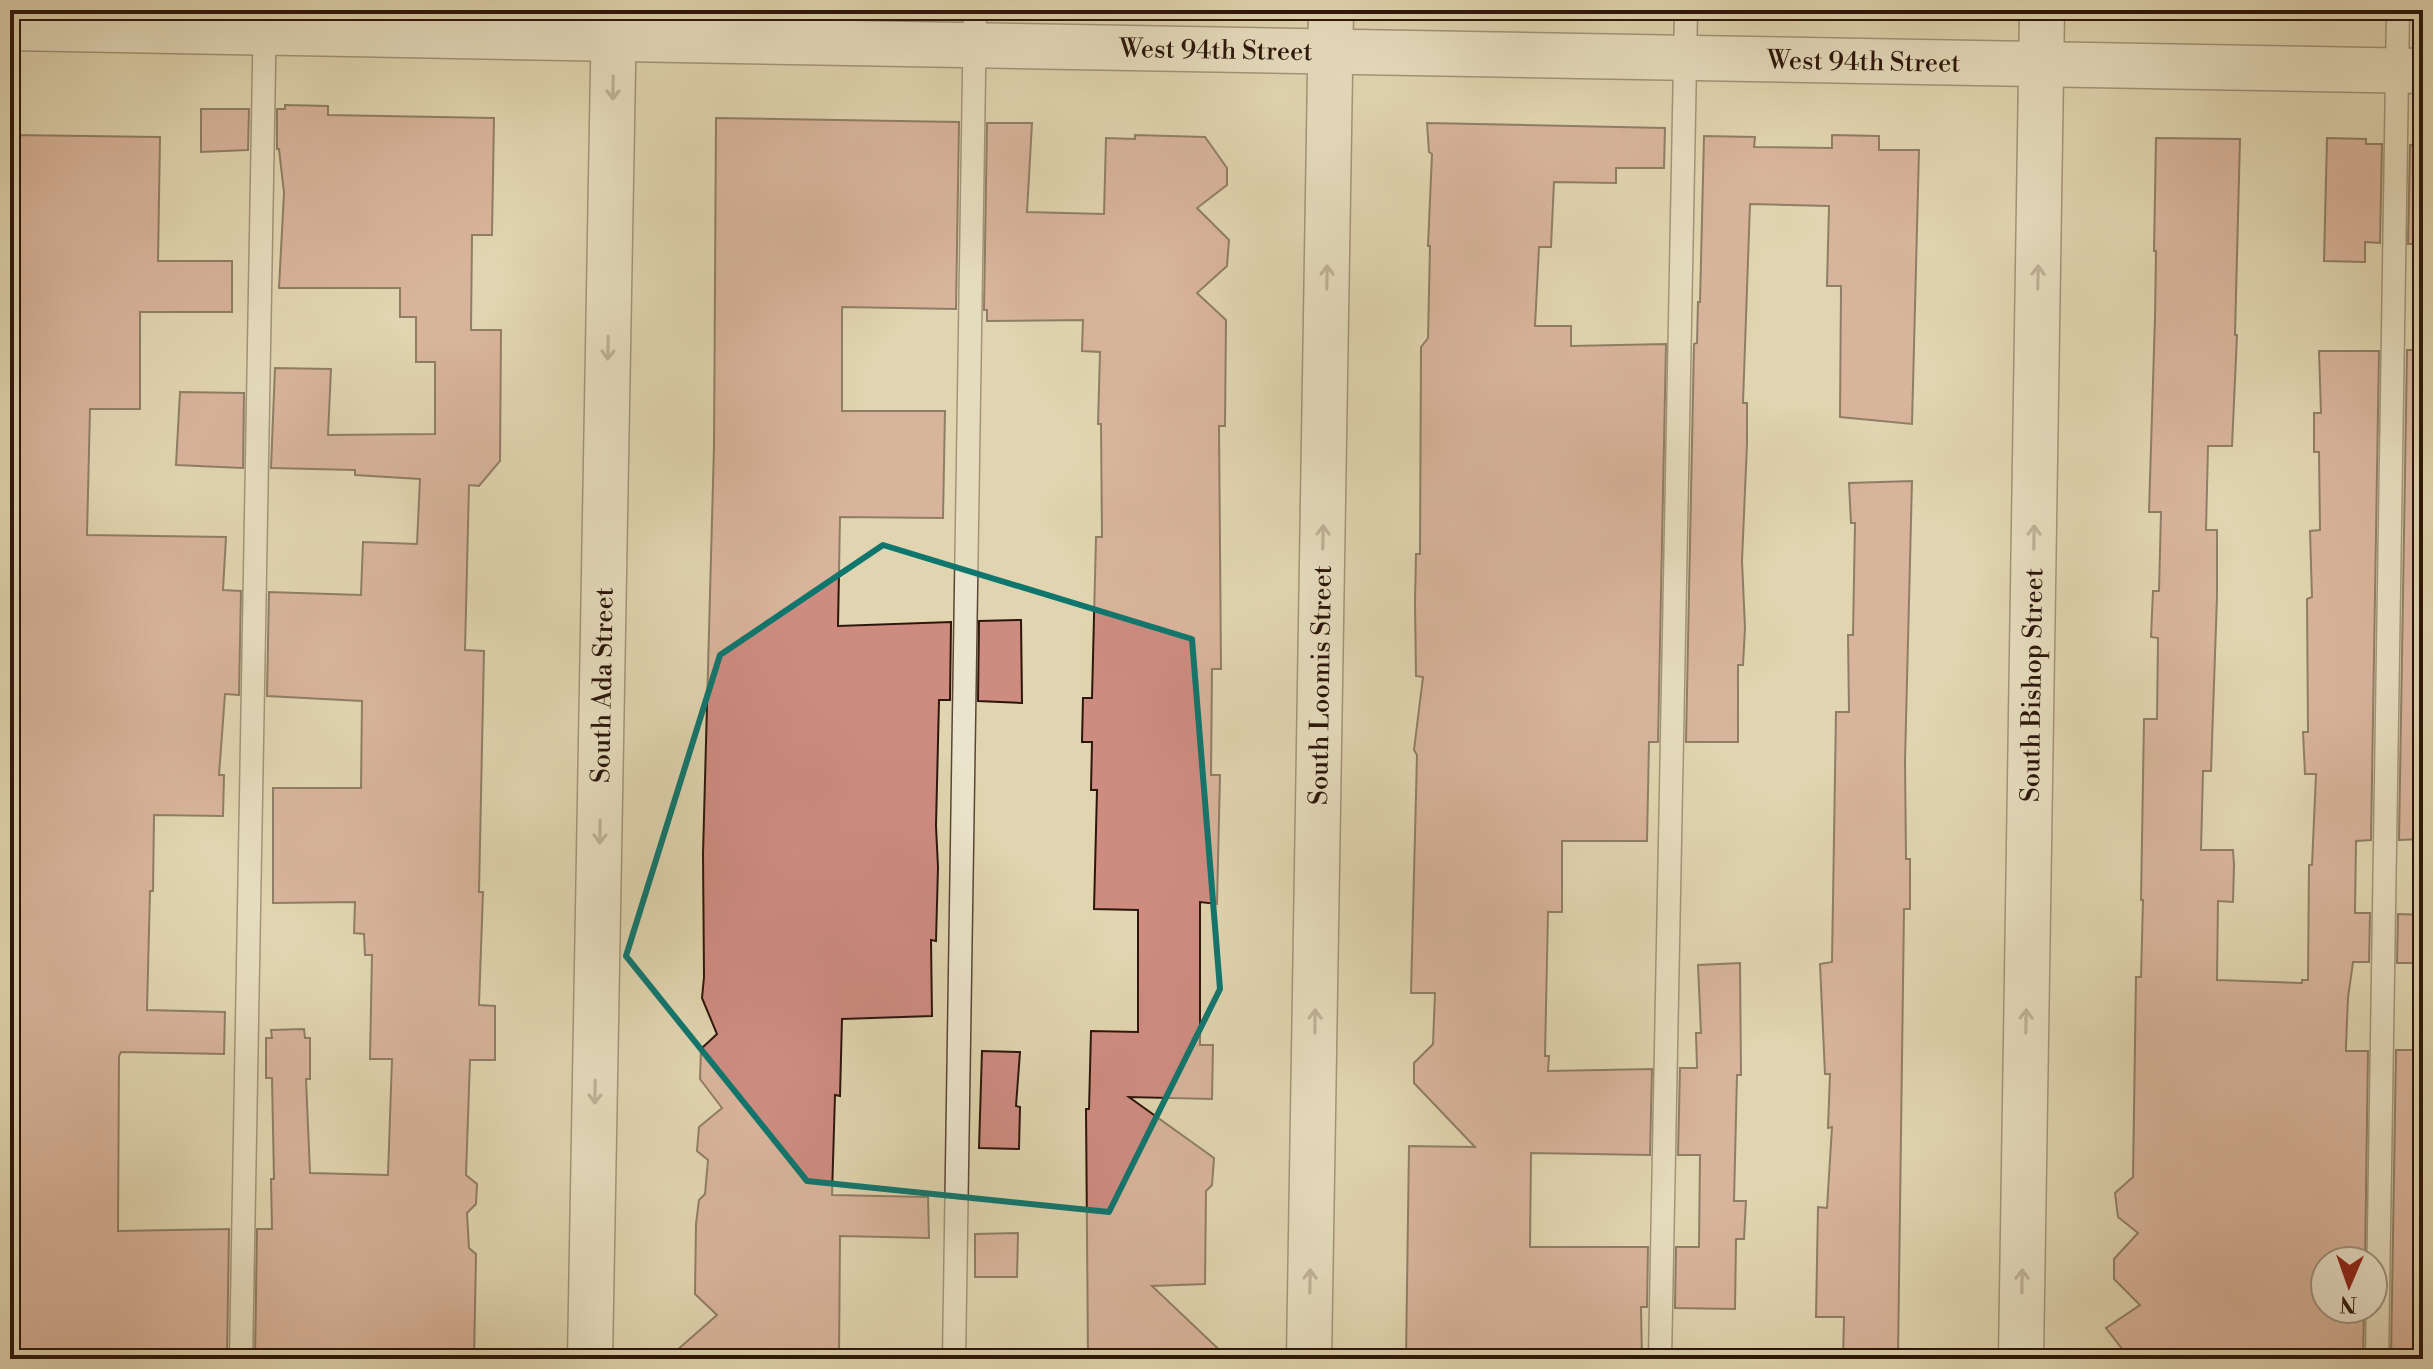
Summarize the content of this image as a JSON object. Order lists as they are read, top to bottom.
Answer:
{
  "streets": {
    "street": [
      "West 94th Street",
      "South Bishop Street",
      "South Ada Street",
      "South Loomis Street"
    ]
  },
  "crossings": [
    ["West 94th Street", "South Bishop Street"],
    ["West 94th Street", "South Ada Street"],
    ["West 94th Street", "South Loomis Street"]
  ],
  "one_way": ["South Bishop Street", "South Ada Street", "South Loomis Street"],
  "north": "bottom"
}
